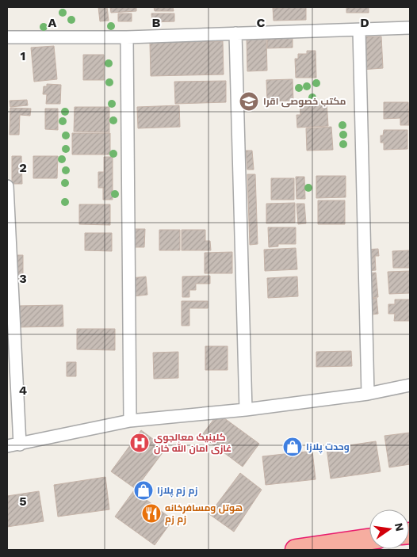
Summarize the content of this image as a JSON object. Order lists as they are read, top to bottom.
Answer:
{
  "places": {
    "school or university": ["مکتب خصوصی اقرا"],
    "hospital": ["کلینیک معالجوی غازی امان الله خان"],
    "shop": ["وحدت پلازا", "زم زم پلازا"],
    "restaurant": ["هوتل ومسافرخانه زم زم"]
  },
  "north": "right",
  "grid": {
    "columns": [
      "A",
      "B",
      "C",
      "D"
    ],
    "rows": [
      "1",
      "2",
      "3",
      "4",
      "5"
    ]
  }
}
